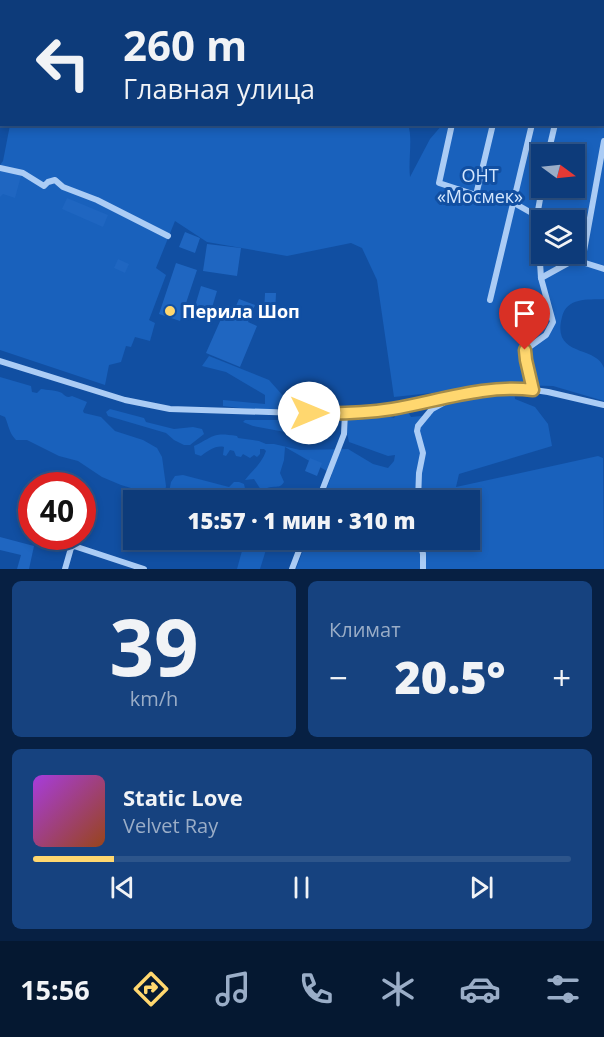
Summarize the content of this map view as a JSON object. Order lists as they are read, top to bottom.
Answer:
{
  "parks": ["ОНТ «Мосмек»"],
  "places": ["Перила Шоп"],
  "north": "right",
  "page": {
    "turn": ["260 m", "Главная улица"],
    "limit": "40",
    "trip": "15:57 · 1 мин · 310 m",
    "tile": [
      ["39", "km/h"],
      "Климат"
    ],
    "heat": ["−", "20.5°", "+"],
    "song": ["Static Love", "Velvet Ray"],
    "tabs": "15:56"
  }
}
